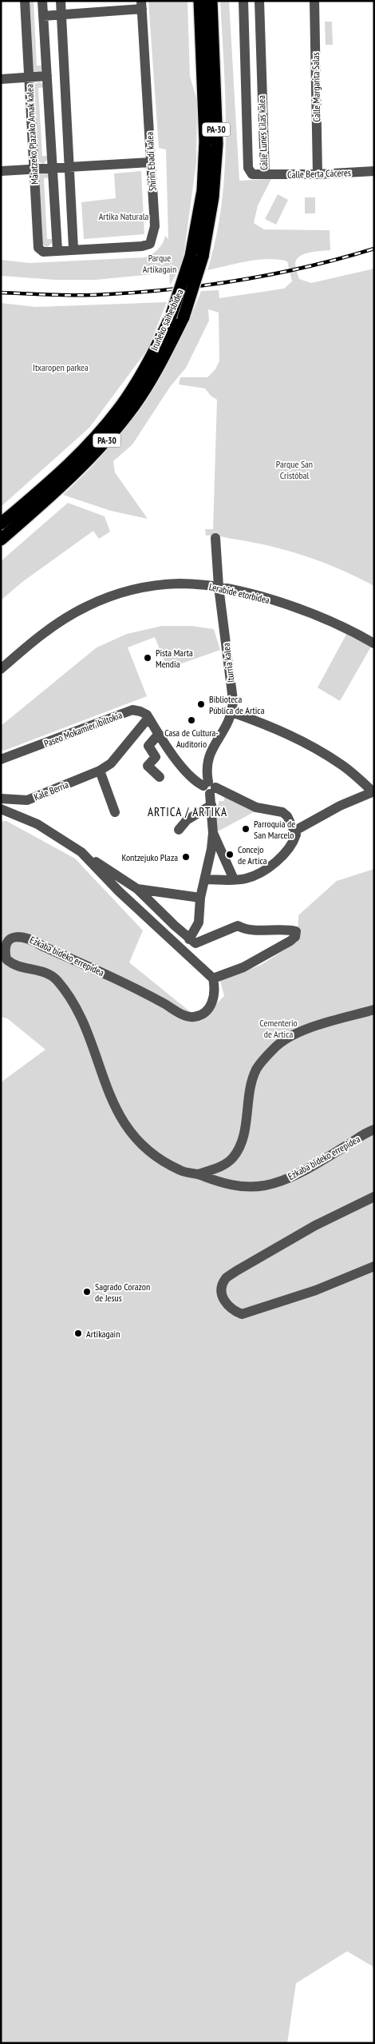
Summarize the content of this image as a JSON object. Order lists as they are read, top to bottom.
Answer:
{
  "streets": {
    "highway": ["PA-30", "Iruñeko saihesbidea"],
    "street": [
      "Calle Margarita Salas",
      "Calle Lunes Lilas kalea",
      "Maiatzeko Plazako Amak kalea",
      "Shirin Ebadi kalea",
      "Calle Berta Cáceres",
      "Lerabide etorbidea",
      "Iturria kalea",
      "Paseo Mokamier ibiltokia",
      "Kale Berria",
      "Ezkaba bideko errepidea"
    ]
  },
  "crossings": [
    ["Calle Margarita Salas", "Calle Berta Cáceres"],
    ["Calle Lunes Lilas kalea", "Calle Berta Cáceres"],
    ["Maiatzeko Plazako Amak kalea", "Shirin Ebadi kalea"],
    ["Lerabide etorbidea", "Iturria kalea"],
    ["Paseo Mokamier ibiltokia", "Kale Berria"]
  ],
  "districts": ["ARTICA / ARTIKA"],
  "parks": [
    "Artika Naturala",
    "Parque Artikagain",
    "Itxaropen parkea",
    "Parque San Cristóbal",
    "Cementerio de Artica"
  ],
  "places": [
    "Pista Marta Mendia",
    "Biblioteca Pública de Artica",
    "Casa de Cultura- Auditorio",
    "Parroquia de San Marcelo",
    "Concejo de Artica",
    "Kontzejuko Plaza",
    "Sagrado Corazon de Jesus",
    "Artikagain"
  ]
}
